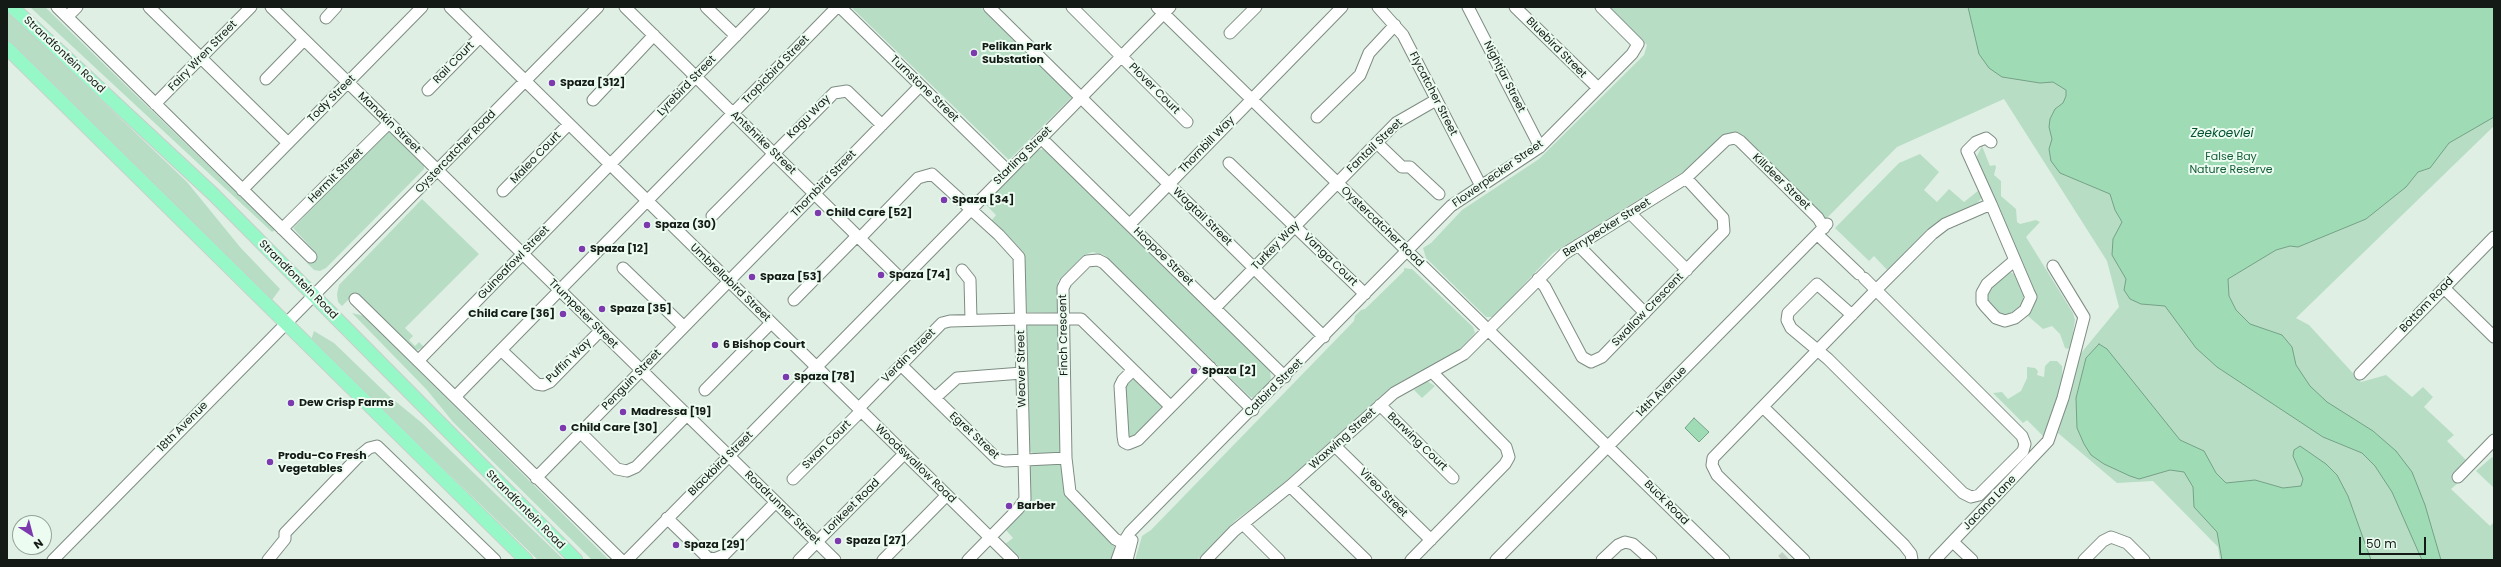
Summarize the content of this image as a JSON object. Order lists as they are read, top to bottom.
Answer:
{
  "streets": {
    "main road": ["Strandfontein Road"],
    "street": [
      "Bluebird Street",
      "Fairy Wren Street",
      "Rail Court",
      "Tropicbird Street",
      "Nightjar Street",
      "Lyrebird Street",
      "Turnstone Street",
      "Plover Court",
      "Flycatcher Street",
      "Tody Street",
      "Kagu Way",
      "Manakin Street",
      "Antshrike Street",
      "Thornbill Way",
      "Fantail Street",
      "Oystercatcher Road",
      "Starling Street",
      "Maleo Court",
      "Flowerpecker Street",
      "Hermit Street",
      "Killdeer Street",
      "Thornbird Street",
      "Wagtail Street",
      "Berrypecker Street",
      "Turkey Way",
      "Hoopoe Street",
      "Vanga Court",
      "Guineafowl Street",
      "Umbrellabird Street",
      "Bottom Road",
      "Swallow Crescent",
      "Trumpeter Street",
      "Finch Crescent",
      "Verdin Street",
      "Puffin Way",
      "Weaver Street",
      "Penguin Street",
      "Catbird Street",
      "14th Avenue",
      "18th Avenue",
      "Egret Street",
      "Waxwing Street",
      "Barwing Court",
      "Swan Court",
      "Blackbird Street",
      "Woodswallow Road",
      "Vireo Street",
      "Buck Road",
      "Jacana Lane",
      "Lorikeet Road",
      "Roadrunner Street"
    ]
  },
  "crossings": [
    ["Bluebird Street", "Flowerpecker Street"],
    ["Strandfontein Road", "Oystercatcher Road"],
    ["Strandfontein Road", "18th Avenue"],
    ["Rail Court", "Umbrellabird Street"],
    ["Tropicbird Street", "Turnstone Street"],
    ["Tropicbird Street", "Antshrike Street"],
    ["Tropicbird Street", "Umbrellabird Street"],
    ["Tropicbird Street", "Trumpeter Street"],
    ["Tropicbird Street", "Puffin Way"],
    ["Nightjar Street", "Flowerpecker Street"],
    ["Lyrebird Street", "Antshrike Street"],
    ["Lyrebird Street", "Guineafowl Street"],
    ["Lyrebird Street", "Umbrellabird Street"],
    ["Turnstone Street", "Starling Street"],
    ["Turnstone Street", "Thornbird Street"],
    ["Plover Court", "Starling Street"],
    ["Flycatcher Street", "Fantail Street"],
    ["Flycatcher Street", "Flowerpecker Street"],
    ["Tody Street", "Manakin Street"],
    ["Kagu Way", "Antshrike Street"],
    ["Kagu Way", "Thornbird Street"],
    ["Manakin Street", "Oystercatcher Road"],
    ["Manakin Street", "Hermit Street"],
    ["Manakin Street", "Trumpeter Street"],
    ["Antshrike Street", "Starling Street"],
    ["Antshrike Street", "Thornbird Street"],
    ["Antshrike Street", "Weaver Street"],
    ["Thornbill Way", "Oystercatcher Road"],
    ["Thornbill Way", "Wagtail Street"],
    ["Thornbill Way", "Hoopoe Street"],
    ["Fantail Street", "Oystercatcher Road"],
    ["Fantail Street", "Turkey Way"],
    ["Oystercatcher Road", "Starling Street"],
    ["Oystercatcher Road", "Flowerpecker Street"],
    ["Oystercatcher Road", "Berrypecker Street"],
    ["Oystercatcher Road", "Turkey Way"],
    ["Oystercatcher Road", "Umbrellabird Street"],
    ["Oystercatcher Road", "Trumpeter Street"],
    ["Oystercatcher Road", "Catbird Street"],
    ["Oystercatcher Road", "14th Avenue"],
    ["Oystercatcher Road", "18th Avenue"],
    ["Oystercatcher Road", "Waxwing Street"],
    ["Oystercatcher Road", "Buck Road"],
    ["Starling Street", "Wagtail Street"],
    ["Starling Street", "Hoopoe Street"],
    ["Starling Street", "Umbrellabird Street"],
    ["Starling Street", "Weaver Street"],
    ["Starling Street", "Blackbird Street"],
    ["Starling Street", "Woodswallow Road"],
    ["Maleo Court", "Umbrellabird Street"],
    ["Flowerpecker Street", "Catbird Street"],
    ["Killdeer Street", "Berrypecker Street"],
    ["Killdeer Street", "14th Avenue"],
    ["Thornbird Street", "Umbrellabird Street"],
    ["Thornbird Street", "Penguin Street"],
    ["Wagtail Street", "Turkey Way"],
    ["Wagtail Street", "Catbird Street"],
    ["Berrypecker Street", "Swallow Crescent"],
    ["Berrypecker Street", "Waxwing Street"],
    ["Turkey Way", "Hoopoe Street"],
    ["Turkey Way", "Vanga Court"],
    ["Hoopoe Street", "Catbird Street"],
    ["Vanga Court", "Catbird Street"],
    ["Guineafowl Street", "Umbrellabird Street"],
    ["Guineafowl Street", "Trumpeter Street"],
    ["Umbrellabird Street", "Penguin Street"],
    ["Umbrellabird Street", "Blackbird Street"],
    ["Umbrellabird Street", "Woodswallow Road"],
    ["Trumpeter Street", "Puffin Way"],
    ["Trumpeter Street", "Penguin Street"],
    ["Trumpeter Street", "Blackbird Street"],
    ["Trumpeter Street", "Roadrunner Street"],
    ["Finch Crescent", "Verdin Street"],
    ["Finch Crescent", "Catbird Street"],
    ["Finch Crescent", "Egret Street"],
    ["Verdin Street", "Weaver Street"],
    ["Verdin Street", "Egret Street"],
    ["Verdin Street", "Swan Court"],
    ["Verdin Street", "Woodswallow Road"],
    ["Weaver Street", "Egret Street"],
    ["Weaver Street", "Woodswallow Road"],
    ["14th Avenue", "Buck Road"],
    ["Waxwing Street", "Barwing Court"],
    ["Waxwing Street", "Vireo Street"],
    ["Swan Court", "Woodswallow Road"],
    ["Blackbird Street", "Woodswallow Road"],
    ["Blackbird Street", "Roadrunner Street"],
    ["Woodswallow Road", "Lorikeet Road"],
    ["Lorikeet Road", "Roadrunner Street"]
  ],
  "water": ["Zeekoevlei"],
  "parks": ["False Bay Nature Reserve"],
  "places": [
    "Pelikan Park Substation",
    "Spaza [312]",
    "Spaza [34]",
    "Child Care [52]",
    "Spaza (30)",
    "Spaza [12]",
    "Spaza [74]",
    "Spaza [53]",
    "Spaza [35]",
    "Child Care [36]",
    "6 Bishop Court",
    "Spaza [2]",
    "Spaza [78]",
    "Dew Crisp Farms",
    "Madressa [19]",
    "Child Care [30]",
    "Produ-Co Fresh Vegetables",
    "Barber",
    "Spaza [27]",
    "Spaza [29]"
  ],
  "scale_bar": "50 m",
  "north": "bottom right"
}
